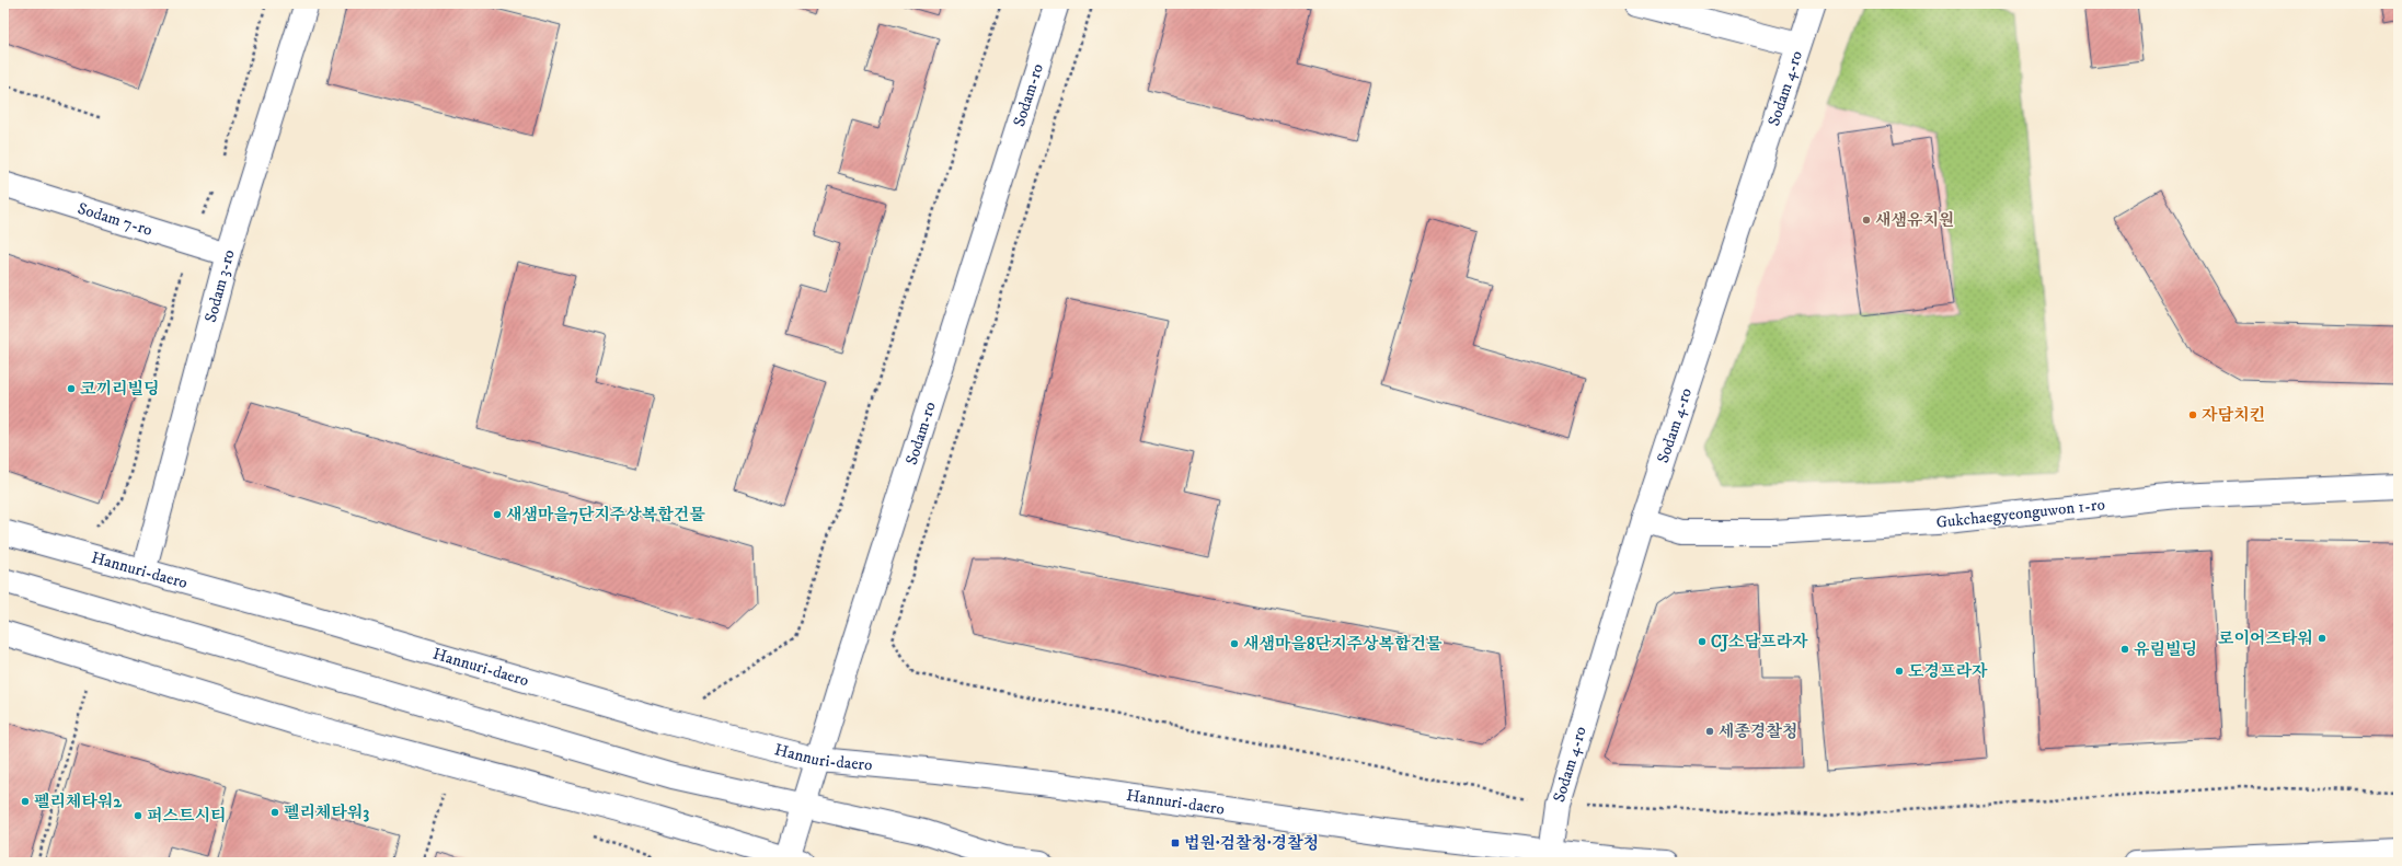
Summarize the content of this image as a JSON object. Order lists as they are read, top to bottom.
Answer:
{
  "streets": {
    "street": [
      "Sodam 4-ro",
      "Sodam-ro",
      "Sodam 7-ro",
      "Sodam 3-ro",
      "Gukchaegyeonguwon 1-ro",
      "Hannuri-daero"
    ]
  },
  "crossings": [
    ["Sodam 4-ro", "Gukchaegyeonguwon 1-ro"],
    ["Sodam 4-ro", "Hannuri-daero"],
    ["Sodam-ro", "Hannuri-daero"],
    ["Sodam 7-ro", "Sodam 3-ro"],
    ["Sodam 3-ro", "Hannuri-daero"]
  ],
  "places": {
    "other": [
      "새샘유치원",
      "코끼리빌딩",
      "자담치킨",
      "새샘마을7단지주상복합건물",
      "로이어즈타워",
      "CJ소담프라자",
      "새샘마을8단지주상복합건물",
      "유림빌딩",
      "도경프라자",
      "세종경찰청",
      "펠리체타워2",
      "펠리체타워3",
      "퍼스트시티"
    ],
    "transit": ["법원·검찰청·경찰청"]
  }
}
